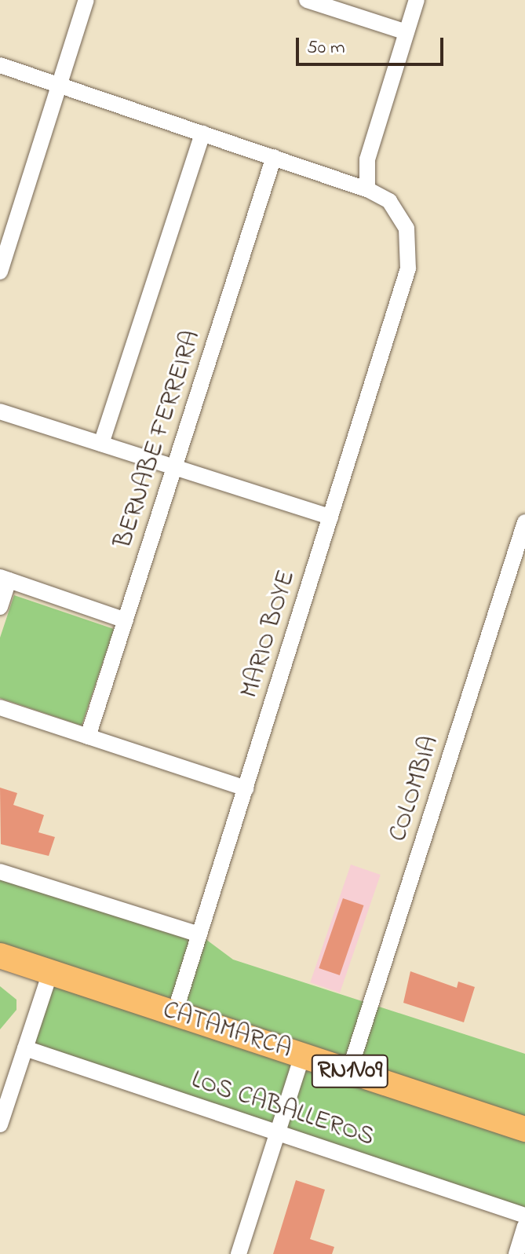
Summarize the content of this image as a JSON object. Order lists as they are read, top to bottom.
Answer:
{
  "streets": {
    "main road": ["CATAMARCA", "RN1V09"],
    "street": [
      "BERNABE FERREIRA",
      "MARIO BOYE",
      "COLOMBIA",
      "LOS CABALLEROS"
    ]
  },
  "crossings": [
    ["BERNABE FERREIRA", "MARIO BOYE"],
    ["MARIO BOYE", "CATAMARCA"],
    ["COLOMBIA", "CATAMARCA"]
  ],
  "scale_bar": "50 m"
}
